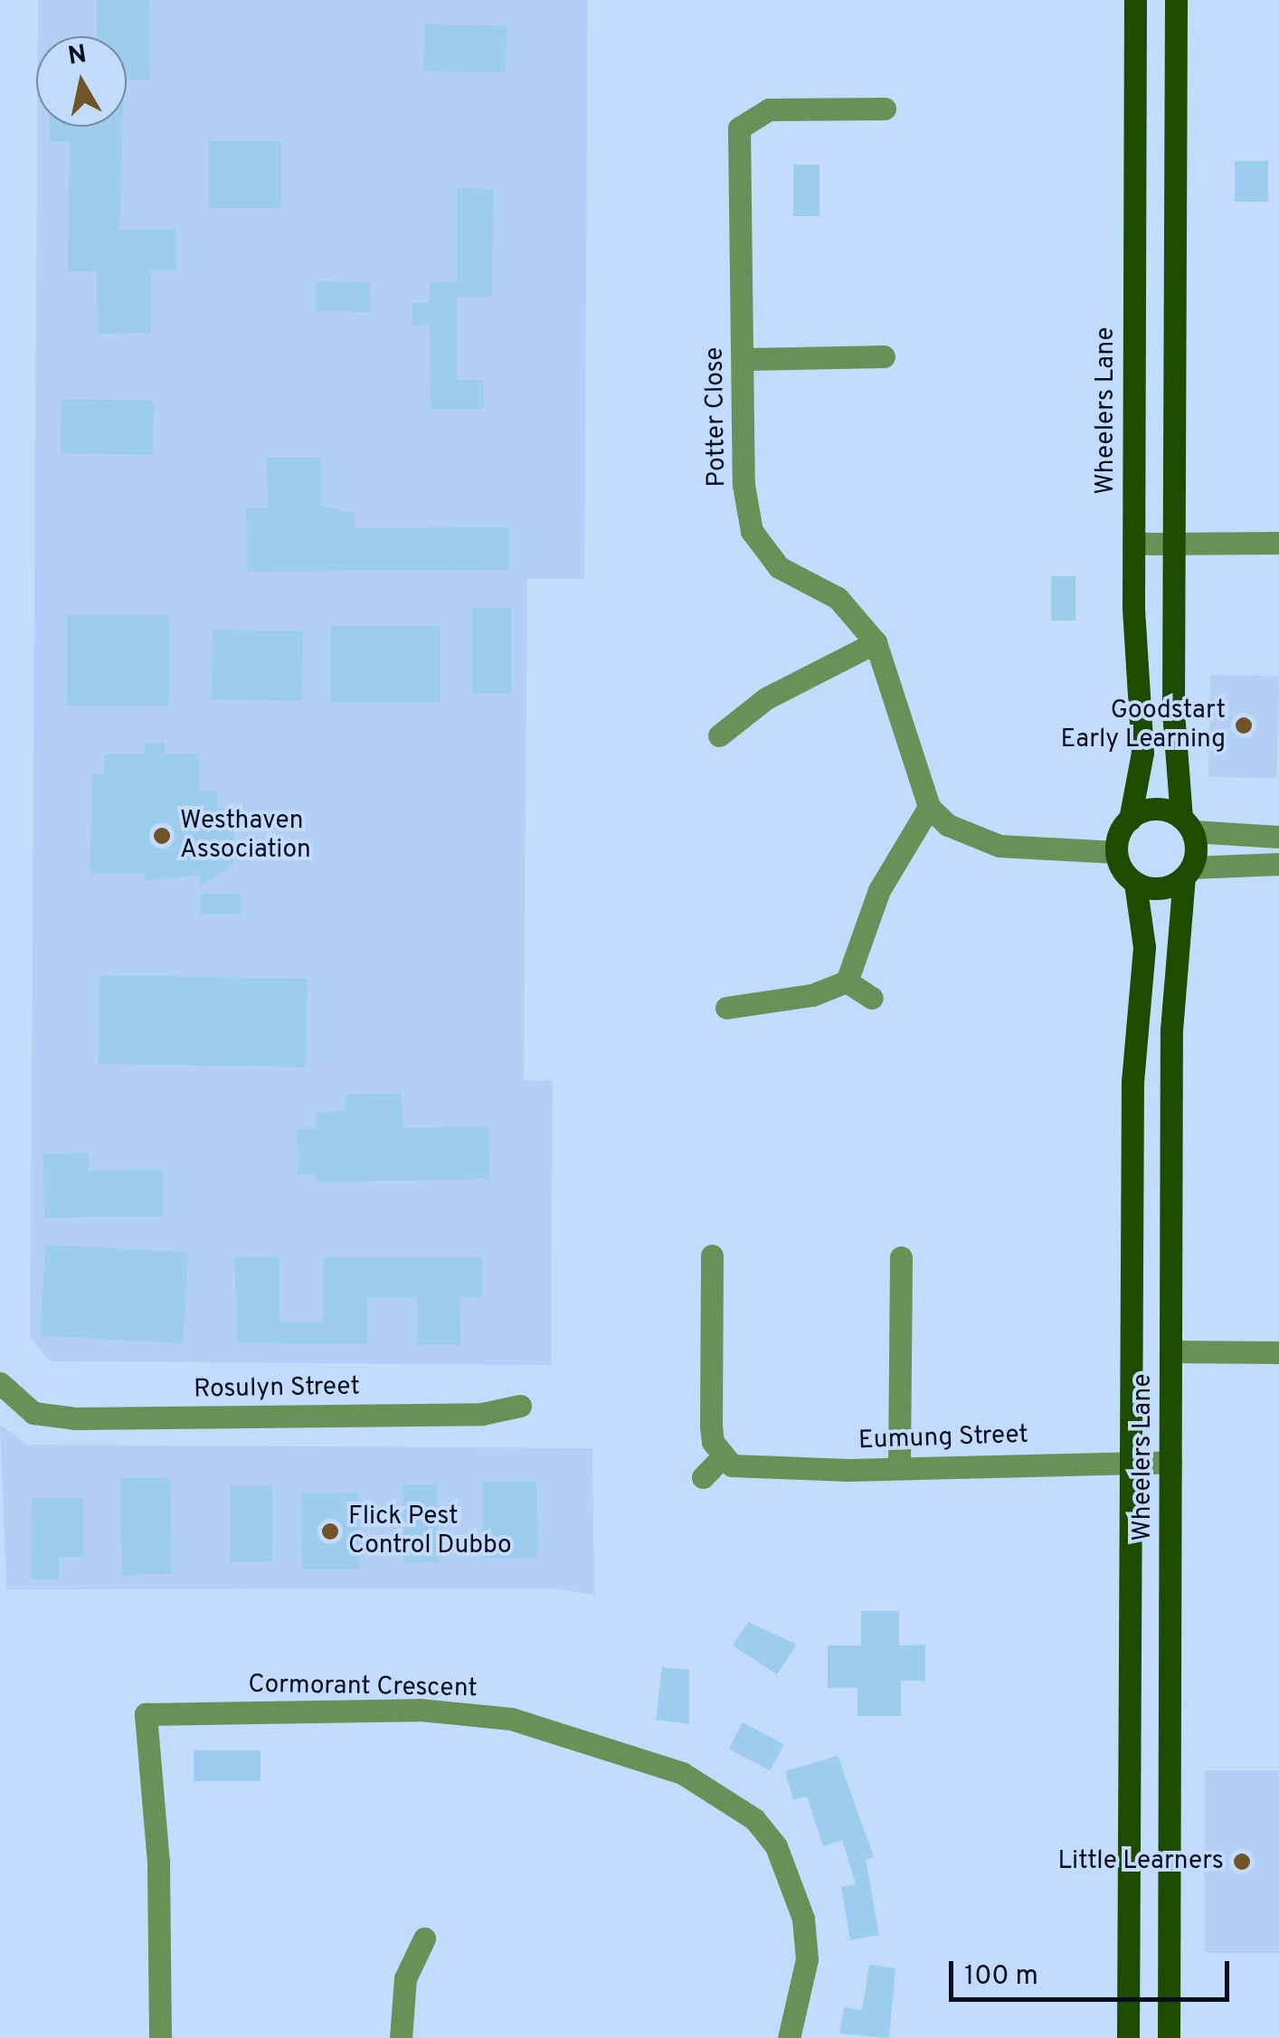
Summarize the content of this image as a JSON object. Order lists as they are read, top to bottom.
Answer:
{
  "streets": {
    "main road": ["Wheelers Lane"],
    "street": [
      "Potter Close",
      "Rosulyn Street",
      "Eumung Street",
      "Cormorant Crescent"
    ]
  },
  "crossings": [
    ["Wheelers Lane", "Eumung Street"]
  ],
  "places": [
    "Goodstart Early Learning",
    "Westhaven Association",
    "Flick Pest Control Dubbo",
    "Little Learners"
  ],
  "scale_bar": "100 m",
  "north": "top"
}
